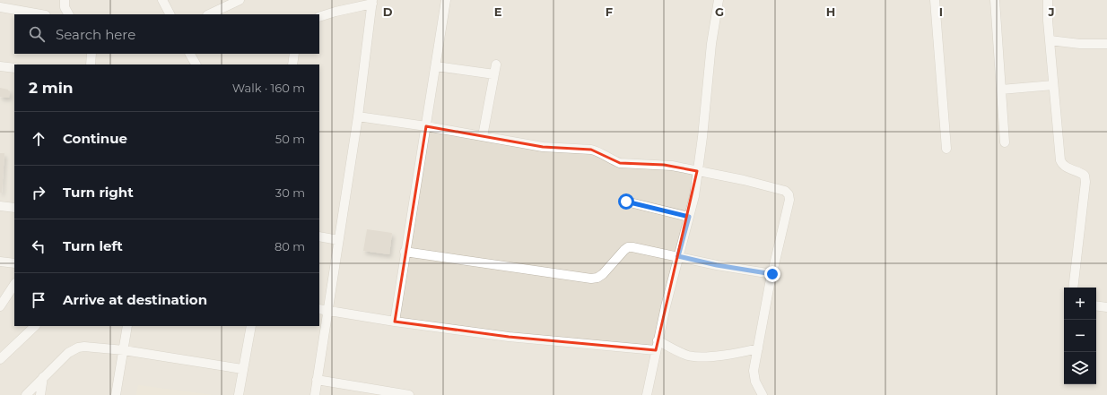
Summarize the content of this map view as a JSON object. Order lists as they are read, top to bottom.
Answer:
{
  "page": {
    "search": "Search here",
    "heading": ["2 min", "Walk · 160 m"],
    "list": [
      ["Continue", "50 m"],
      ["Turn right", "30 m"],
      ["Turn left", "80 m"],
      "Arrive at destination"
    ],
    "map_buttons": ["+", "−"]
  },
  "grid": {
    "columns": [
      "D",
      "E",
      "F",
      "G",
      "H",
      "I",
      "J"
    ]
  }
}
